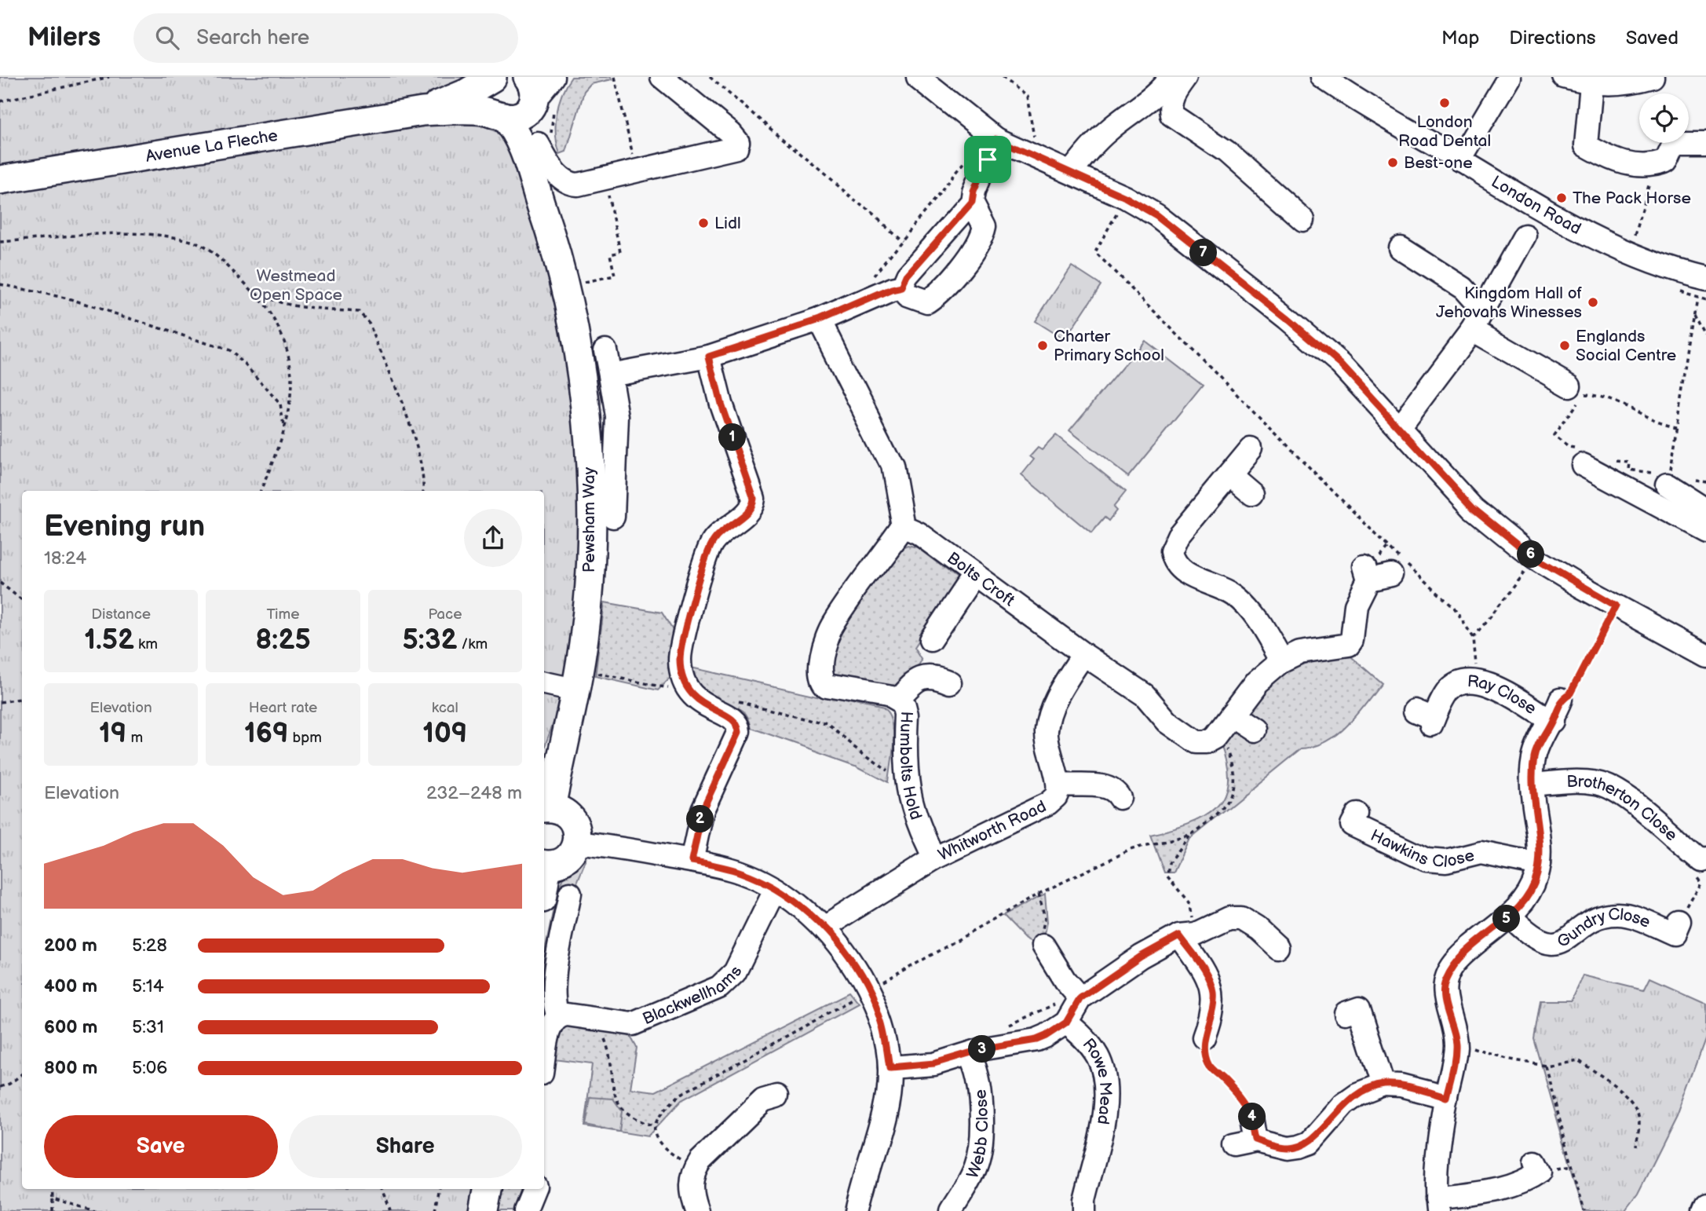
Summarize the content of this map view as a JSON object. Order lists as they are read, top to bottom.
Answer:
{
  "streets": {
    "main road": ["Avenue La Fleche", "Pewsham Way"],
    "street": [
      "London Road",
      "Bolts Croft",
      "Ray Close",
      "Humbolts Hold",
      "Brotherton Close",
      "Whitworth Road",
      "Hawkins Close",
      "Gundry Close",
      "Blackwellhams",
      "Rowe Mead",
      "Webb Close"
    ]
  },
  "crossings": [
    ["Avenue La Fleche", "Pewsham Way"],
    ["Bolts Croft", "Humbolts Hold"],
    ["Bolts Croft", "Whitworth Road"],
    ["Humbolts Hold", "Whitworth Road"]
  ],
  "parks": ["Westmead Open Space"],
  "places": [
    "London Road Dental",
    "Best-one",
    "The Pack Horse",
    "Lidl",
    "Kingdom Hall of Jehovahs Winesses",
    "Charter Primary School",
    "Englands Social Centre"
  ],
  "page": {
    "header": "Milers",
    "search": "Search here",
    "nav": ["Map", "Directions", "Saved"],
    "pins": [
      "7",
      "1",
      "6",
      "2",
      "5",
      "3",
      "4"
    ],
    "heading": ["Evening run", "18:24"],
    "stats": [
      ["Distance", "1.52 km"],
      ["Time", "8:25"],
      ["Pace", "5:32 /km"],
      ["Elevation", "19 m"],
      ["Heart rate", "169 bpm"],
      ["kcal", "109"]
    ],
    "chart": ["Elevation", "232–248 m"],
    "list": [
      {
        "name": "200 m",
        "note": "5:28"
      },
      {
        "name": "400 m",
        "note": "5:14"
      },
      {
        "name": "600 m",
        "note": "5:31"
      },
      {
        "name": "800 m",
        "note": "5:06"
      }
    ],
    "buttons": ["Save", "Share"]
  }
}
